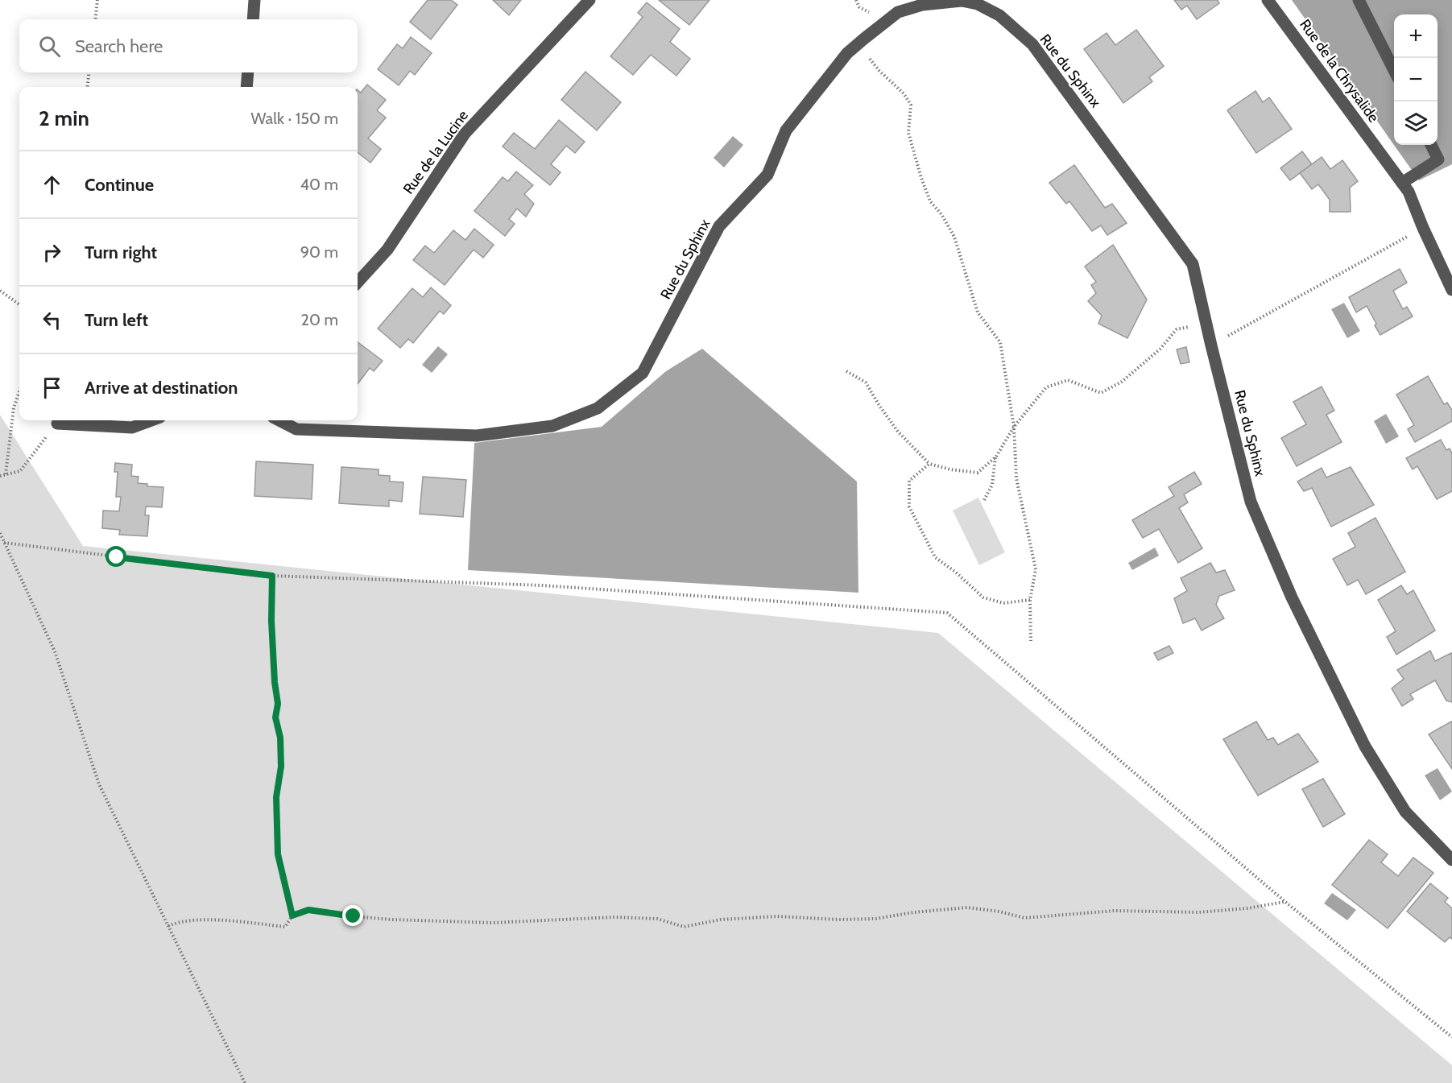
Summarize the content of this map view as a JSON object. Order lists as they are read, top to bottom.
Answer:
{
  "streets": {
    "street": ["Rue du Sphinx", "Rue de la Chrysalide", "Rue de la Lucine"]
  },
  "page": {
    "map_buttons": ["+", "−"],
    "search": "Search here",
    "heading": ["2 min", "Walk · 150 m"],
    "list": [
      ["Continue", "40 m"],
      ["Turn right", "90 m"],
      ["Turn left", "20 m"],
      "Arrive at destination"
    ]
  }
}
